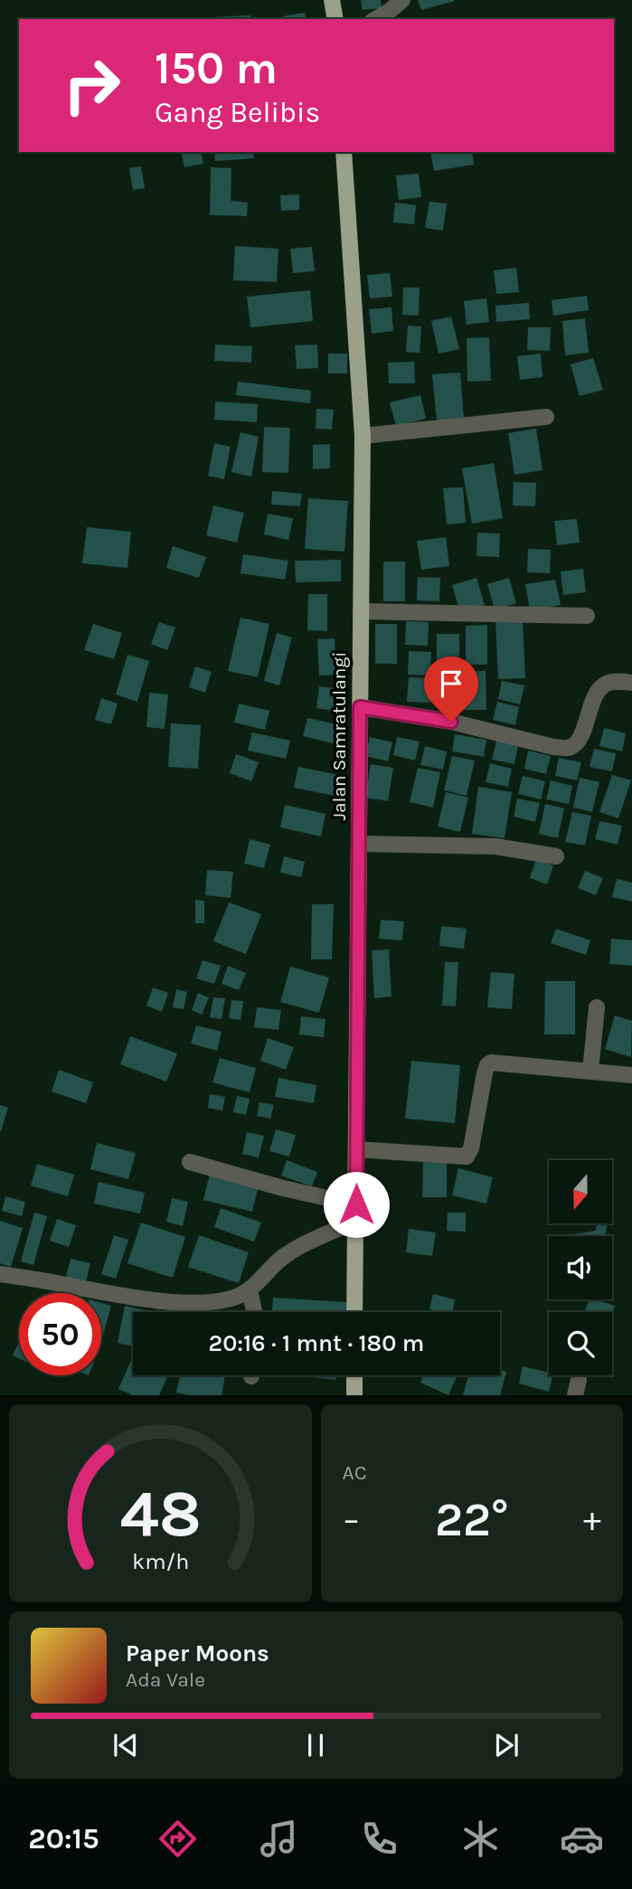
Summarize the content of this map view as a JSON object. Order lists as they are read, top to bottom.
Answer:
{
  "streets": {
    "main road": ["Jalan Samratulangi"]
  },
  "north": "bottom",
  "page": {
    "turn": ["150 m", "Gang Belibis"],
    "limit": "50",
    "trip": "20:16 · 1 mnt · 180 m",
    "tile": "AC",
    "heat": ["−", "22°", "+"],
    "song": ["Paper Moons", "Ada Vale"],
    "tabs": "20:15",
    "gauge": ["48", "km/h"]
  }
}
